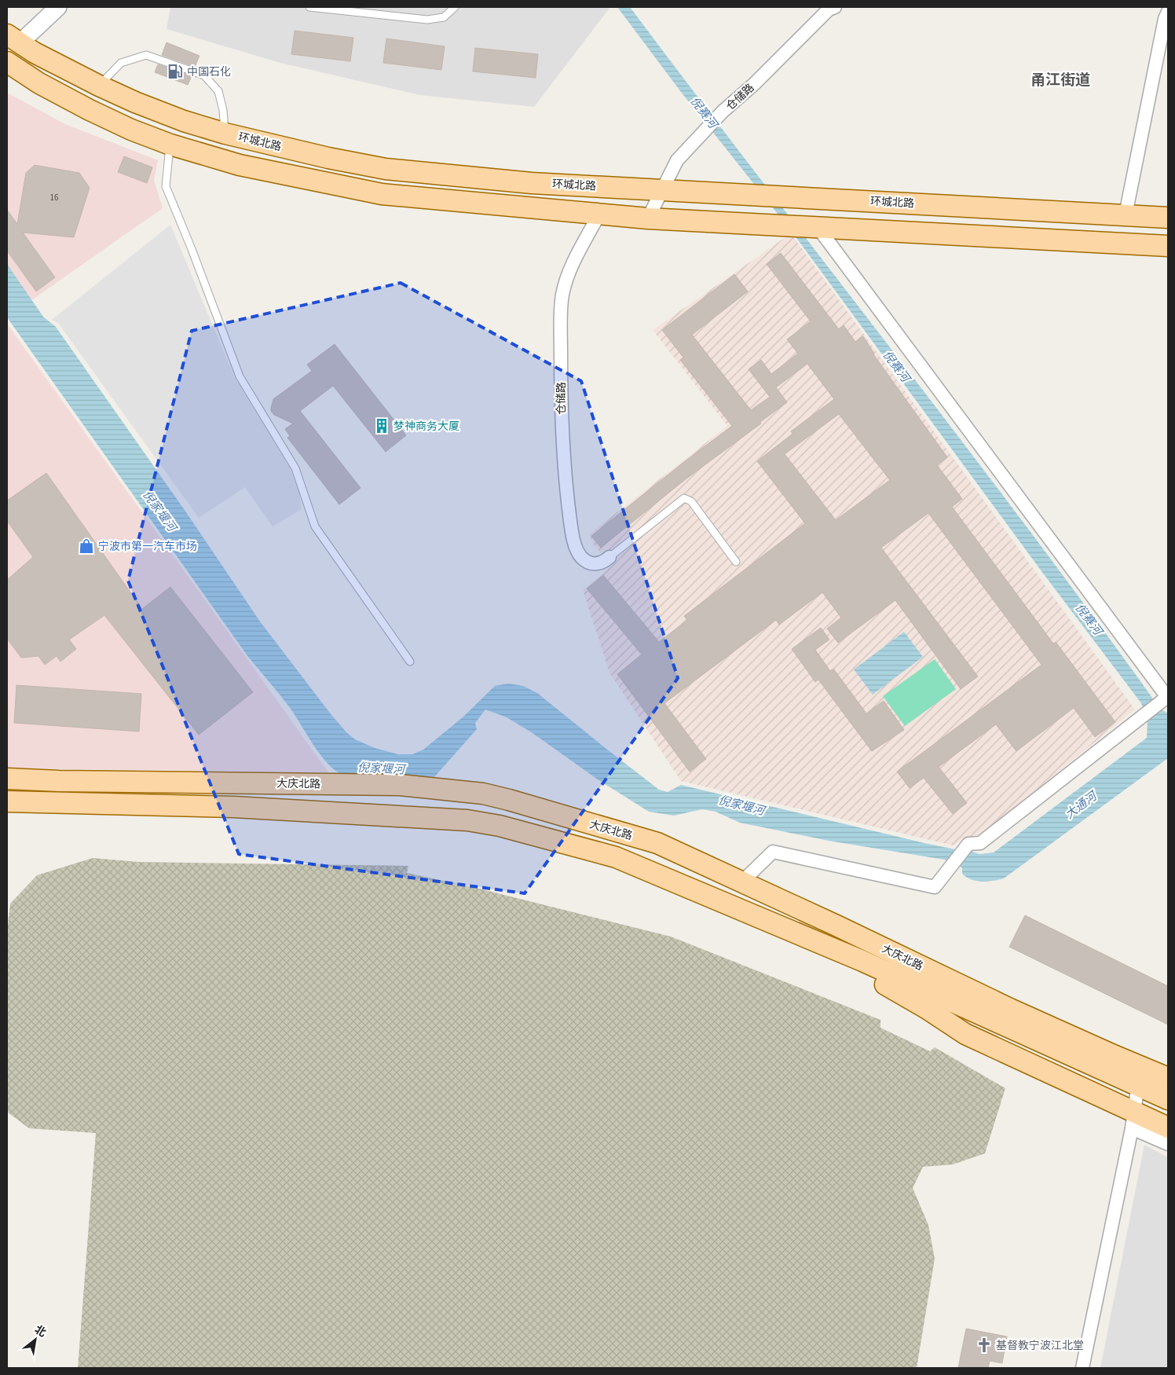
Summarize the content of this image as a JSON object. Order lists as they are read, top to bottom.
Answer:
{
  "streets": {
    "main road": ["环城北路", "大庆北路"],
    "street": ["仓储路"]
  },
  "crossings": [
    ["仓储路", "环城北路"]
  ],
  "districts": ["甬江街道"],
  "water": ["倪赛河", "倪家堰河", "大通河"],
  "places": {
    "fuel station": ["中国石化"],
    "building": ["梦神商务大厦"],
    "shop": ["宁波市第一汽车市场"],
    "church": ["基督教宁波江北堂"]
  },
  "house_numbers": ["16"],
  "north": "top right"
}
